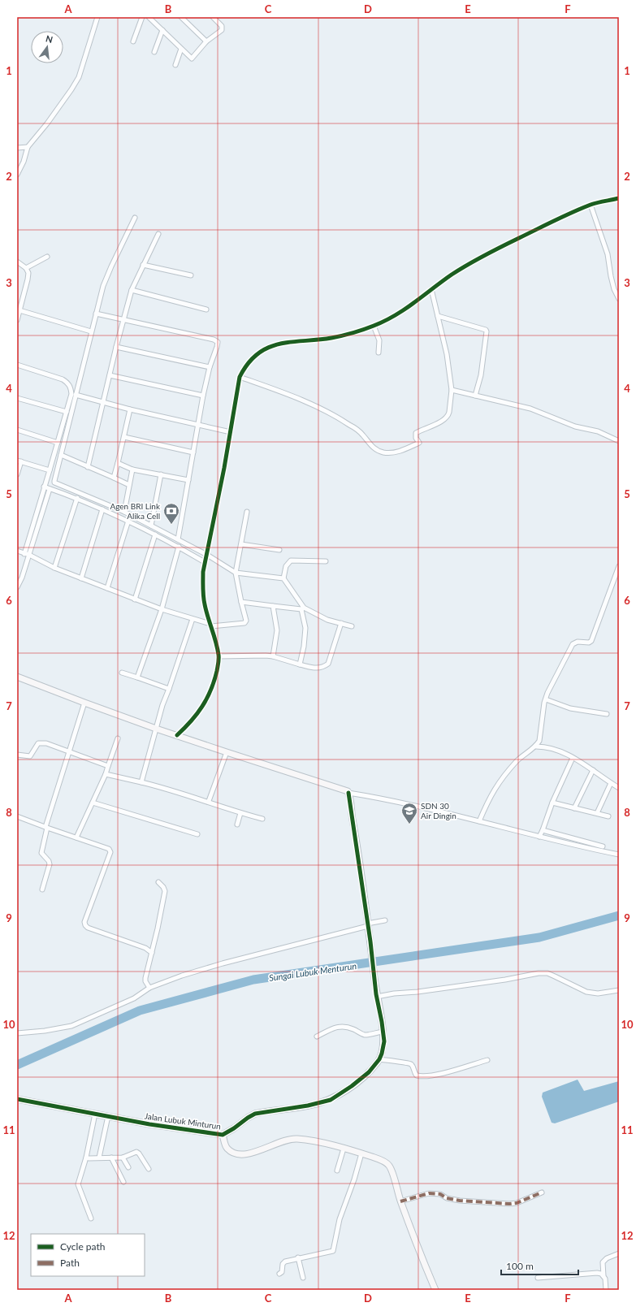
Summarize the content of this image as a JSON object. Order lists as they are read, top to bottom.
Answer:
{
  "streets": {
    "street": ["Jalan Lubuk Minturun"]
  },
  "water": ["Sungai Lubuk Menturun"],
  "places": {
    "bank": ["Agen BRI Link Alika Cell"],
    "school or university": ["SDN 30 Air Dingin"]
  },
  "legend": ["Cycle path", "Path"],
  "scale_bar": "100 m",
  "north": "top",
  "grid": {
    "columns": [
      "A",
      "B",
      "C",
      "D",
      "E",
      "F"
    ],
    "rows": [
      "1",
      "2",
      "3",
      "4",
      "5",
      "6",
      "7",
      "8",
      "9",
      "10",
      "11",
      "12"
    ]
  }
}
